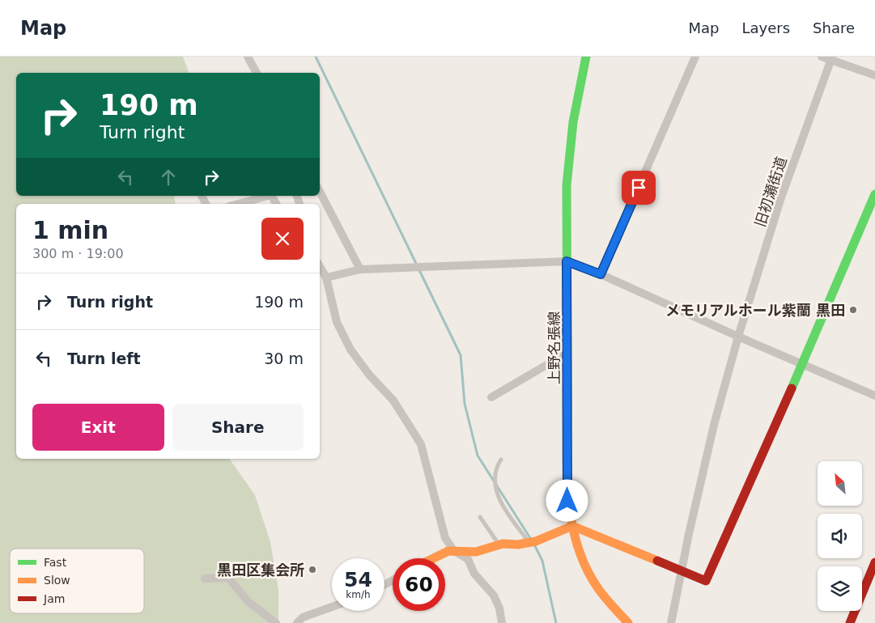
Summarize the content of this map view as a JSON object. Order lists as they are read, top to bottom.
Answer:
{
  "streets": {
    "main road": ["上野名張線"],
    "street": ["旧初瀬街道"]
  },
  "places": ["メモリアルホール紫蘭 黒田", "黒田区集会所"],
  "legend": ["Fast", "Slow", "Jam"],
  "north": "top left",
  "page": {
    "header": "Map",
    "nav": ["Map", "Layers", "Share"],
    "turn": ["190 m", "Turn right"],
    "heading": ["1 min", "300 m · 19:00"],
    "list": [
      {
        "name": "Turn right",
        "value": "190 m"
      },
      {
        "name": "Turn left",
        "value": "30 m"
      }
    ],
    "buttons": ["Exit", "Share"],
    "speed": "54 km/h",
    "limit": "60"
  }
}
